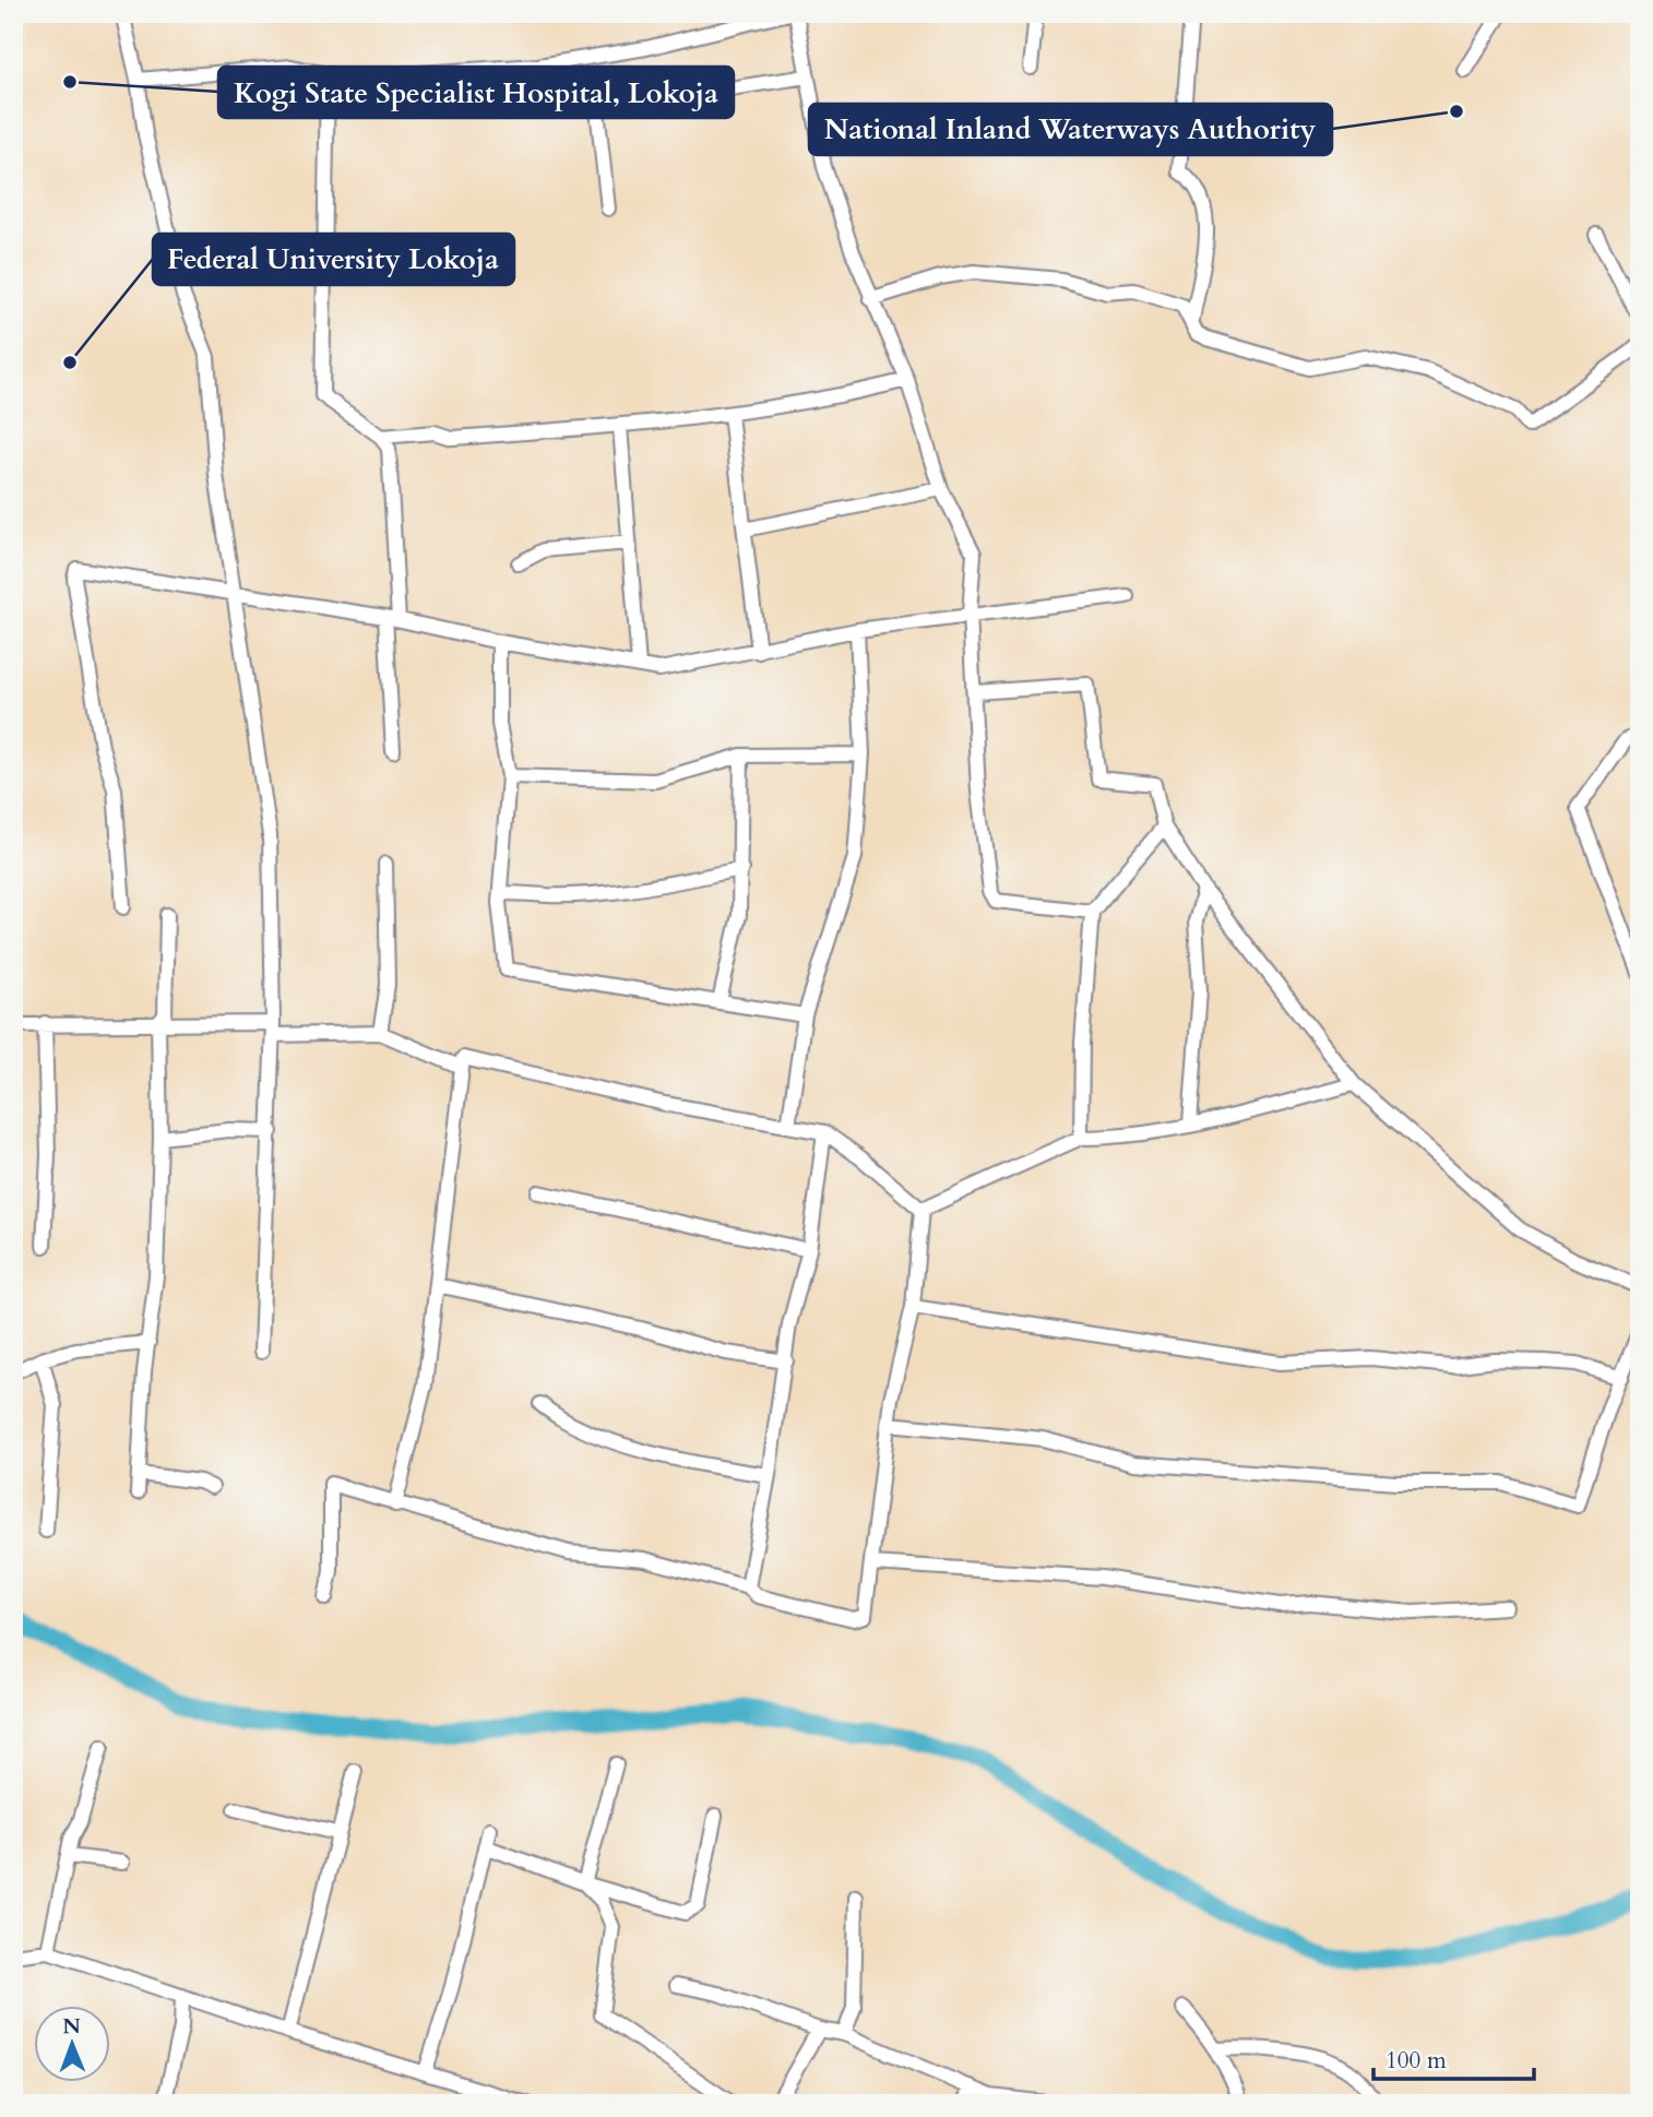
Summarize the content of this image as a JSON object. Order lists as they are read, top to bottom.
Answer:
{
  "places": ["Kogi State Specialist Hospital, Lokoja", "National Inland Waterways Authority", "Federal University Lokoja"],
  "scale_bar": "100 m",
  "north": "top"
}
